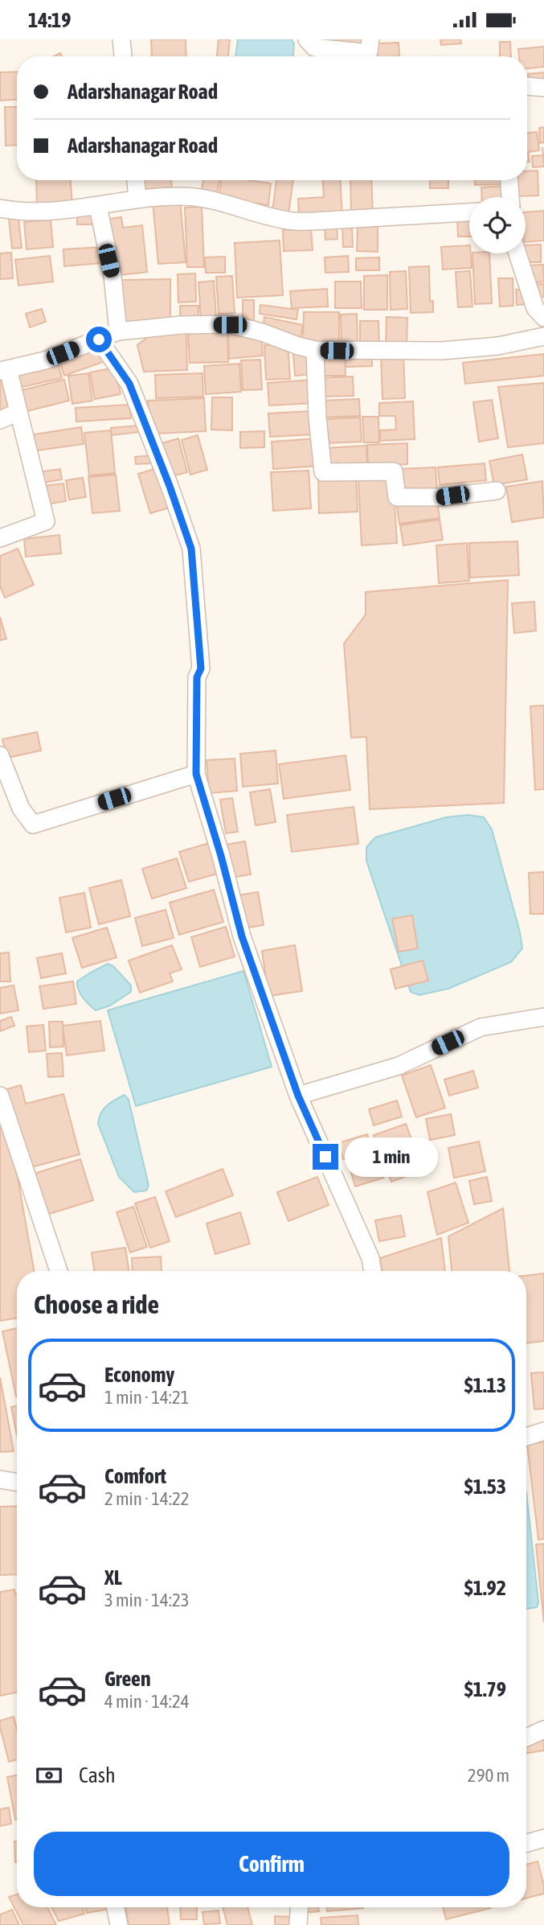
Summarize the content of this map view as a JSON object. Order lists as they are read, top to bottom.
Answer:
{
  "page": {
    "status": "14:19",
    "banner": ["Adarshanagar Road", "Adarshanagar Road"],
    "bubble": "1 min",
    "heading": "Choose a ride",
    "list": [
      {
        "name": "Economy",
        "note": "1 min · 14:21",
        "value": "$1.13"
      },
      {
        "name": "Comfort",
        "note": "2 min · 14:22",
        "value": "$1.53"
      },
      {
        "name": "XL",
        "note": "3 min · 14:23",
        "value": "$1.92"
      },
      {
        "name": "Green",
        "note": "4 min · 14:24",
        "value": "$1.79"
      }
    ],
    "pay": ["Cash", "290 m"],
    "buttons": "Confirm"
  }
}
